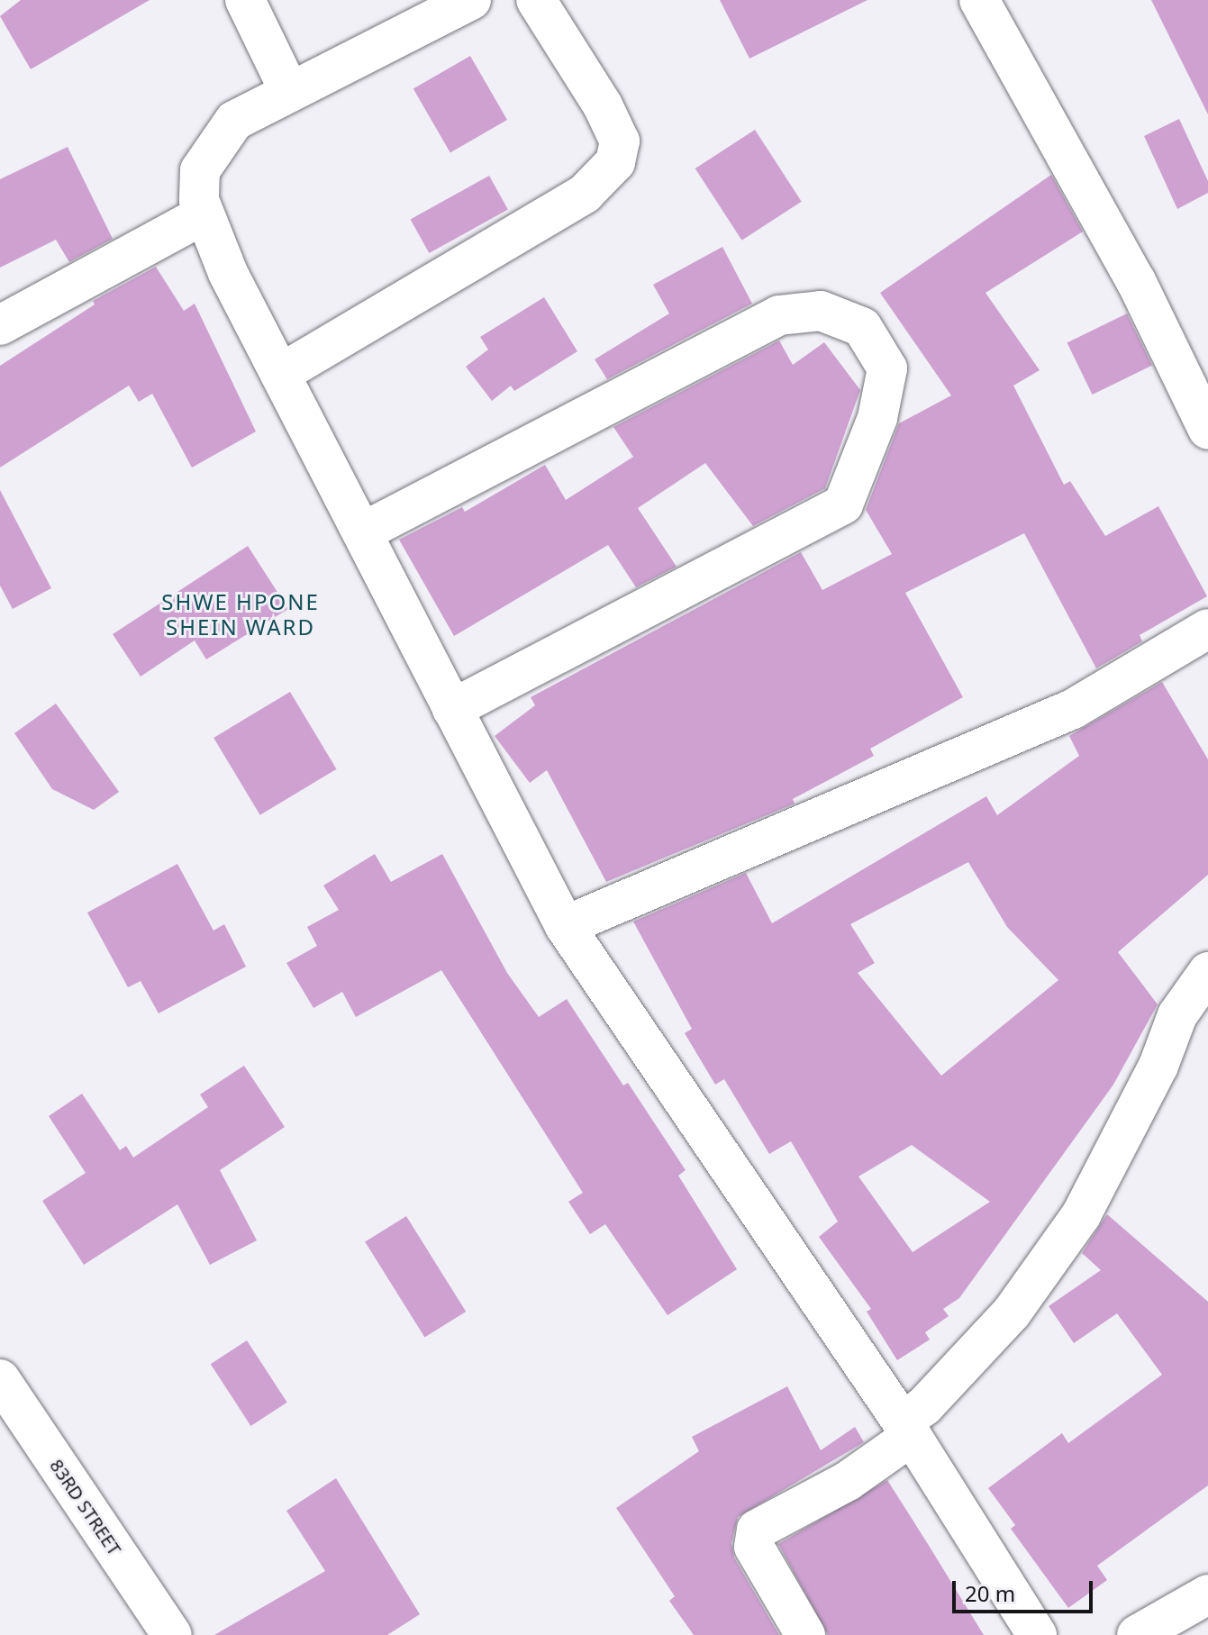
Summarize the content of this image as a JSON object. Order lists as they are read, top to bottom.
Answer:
{
  "streets": {
    "street": ["83RD STREET"]
  },
  "districts": ["SHWE HPONE SHEIN WARD"],
  "scale_bar": "20 m"
}
